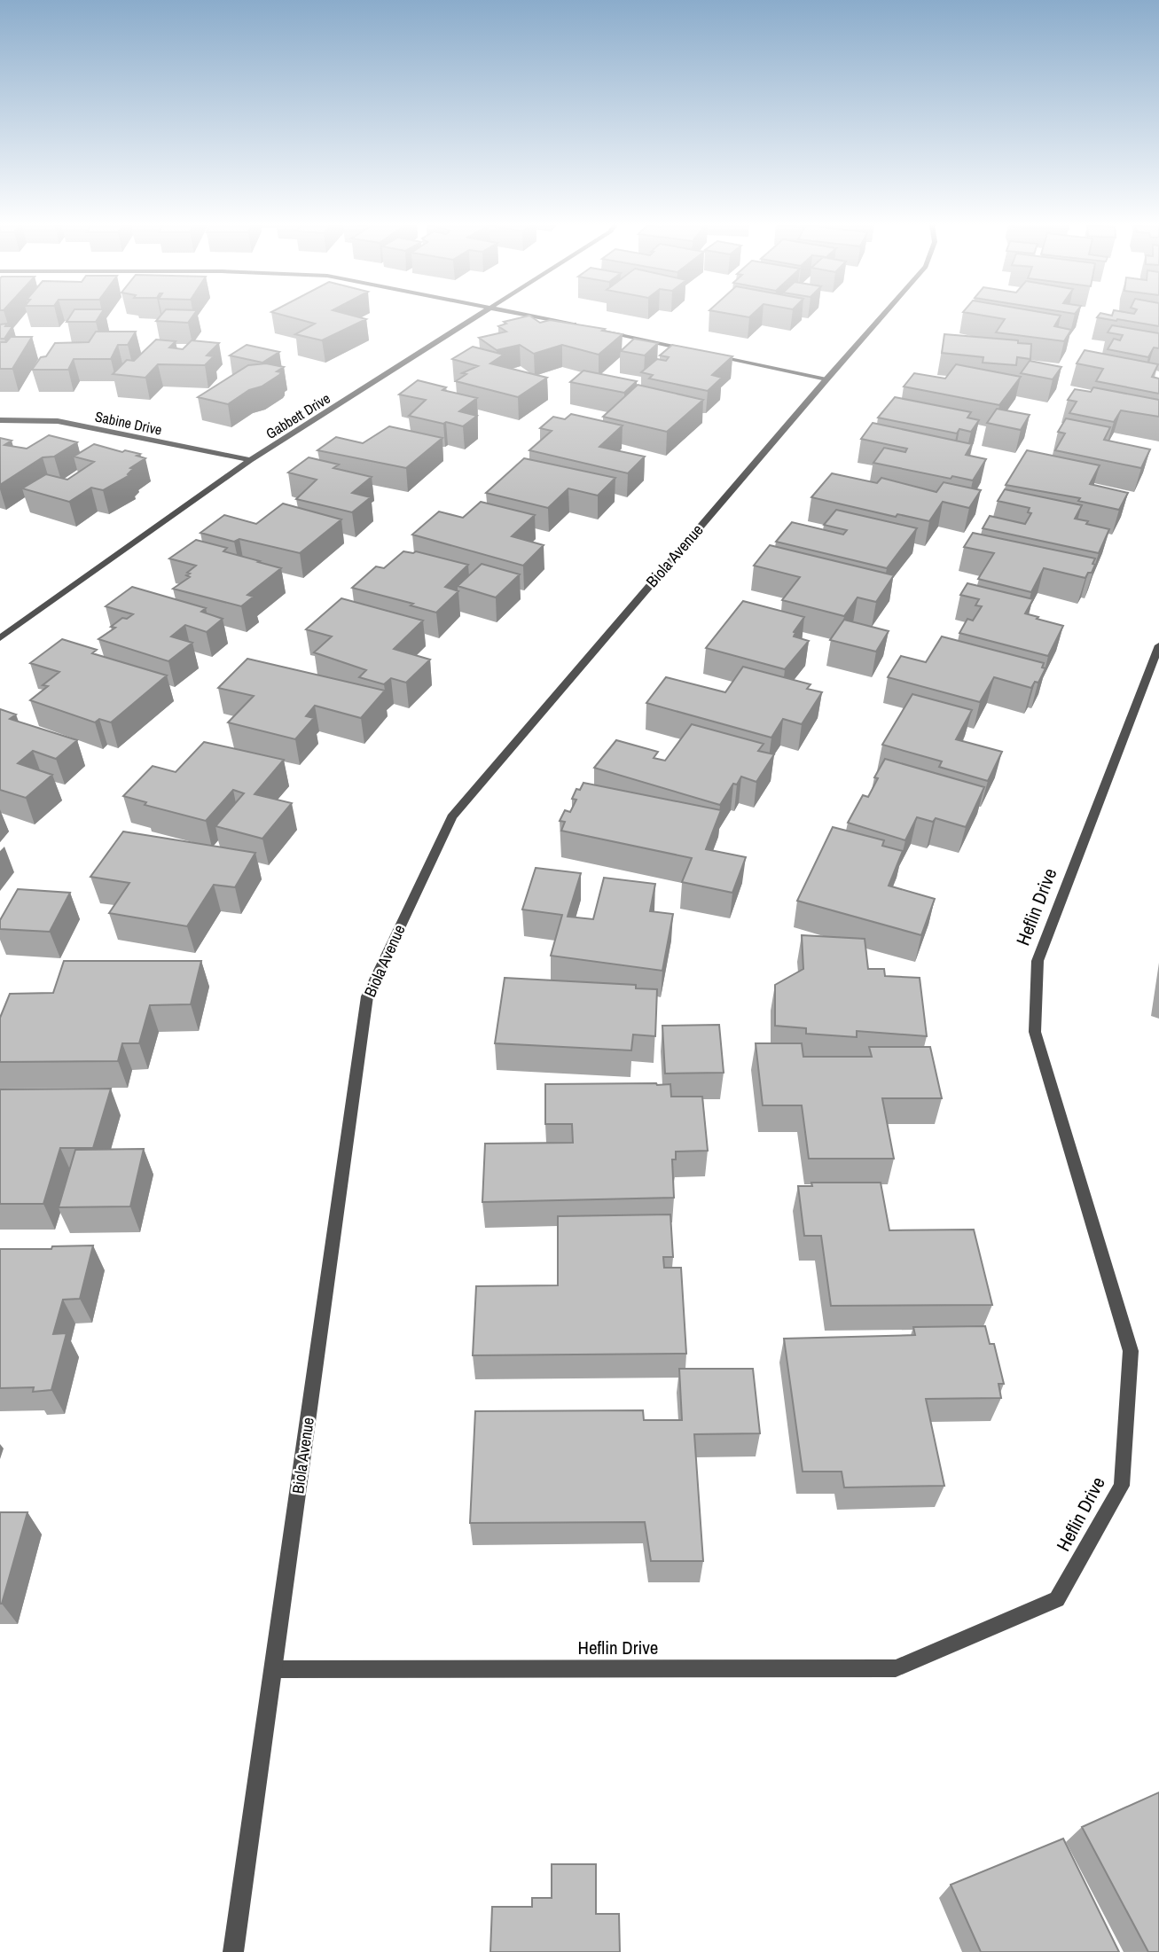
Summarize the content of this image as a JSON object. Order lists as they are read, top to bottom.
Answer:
{
  "streets": {
    "street": [
      "Gabbett Drive",
      "Sabine Drive",
      "Biola Avenue",
      "Heflin Drive"
    ]
  },
  "crossings": [
    ["Gabbett Drive", "Sabine Drive"],
    ["Biola Avenue", "Heflin Drive"]
  ]
}
